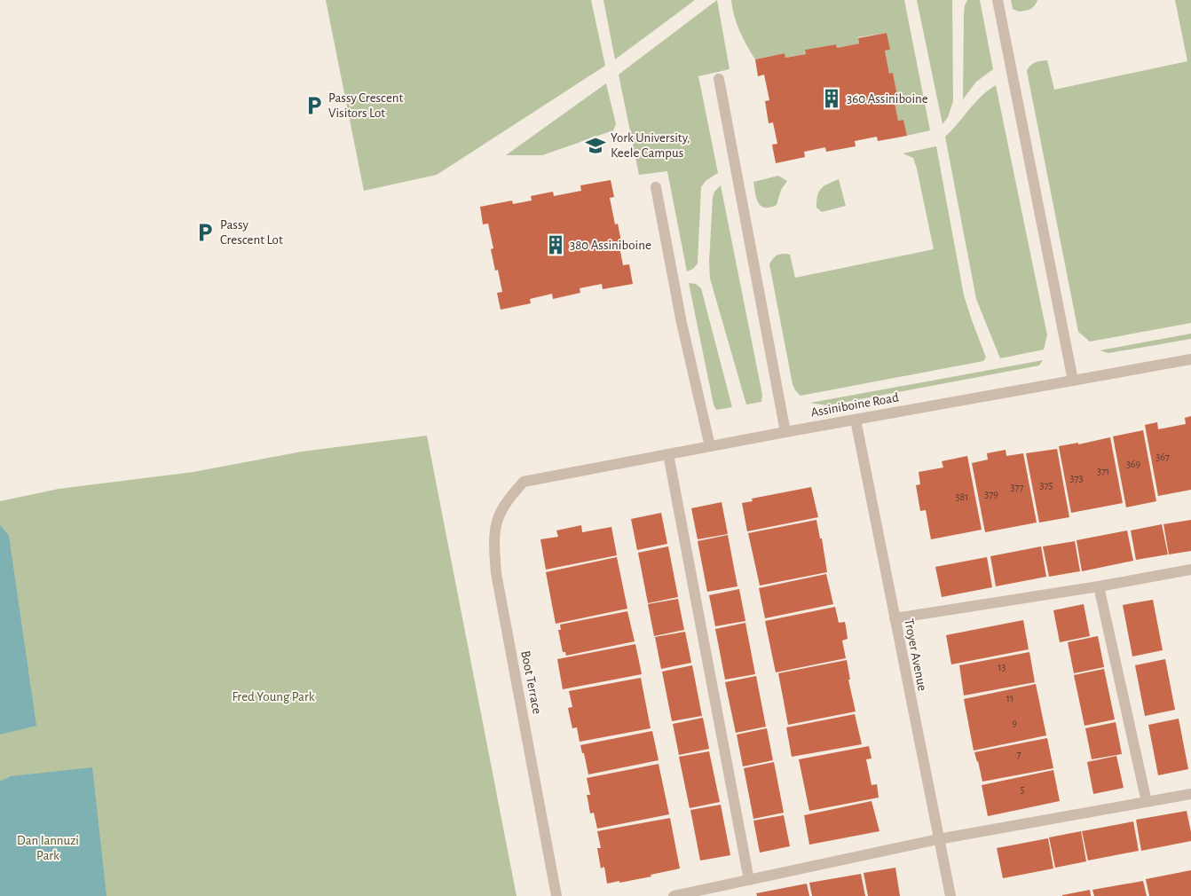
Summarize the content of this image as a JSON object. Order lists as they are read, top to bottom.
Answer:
{
  "streets": {
    "street": ["Assiniboine Road", "Troyer Avenue", "Boot Terrace"]
  },
  "crossings": [
    ["Assiniboine Road", "Troyer Avenue"],
    ["Assiniboine Road", "Boot Terrace"]
  ],
  "parks": ["Fred Young Park", "Dan Iannuzi Park"],
  "places": {
    "building": ["360 Assiniboine", "380 Assiniboine"],
    "parking": ["Passy Crescent Visitors Lot", "Passy Crescent Lot"],
    "school or university": ["York University, Keele Campus"]
  },
  "house_numbers": [
    "367",
    "369",
    "371",
    "373",
    "375",
    "377",
    "379",
    "381",
    "13",
    "11",
    "9",
    "7",
    "5"
  ]
}
